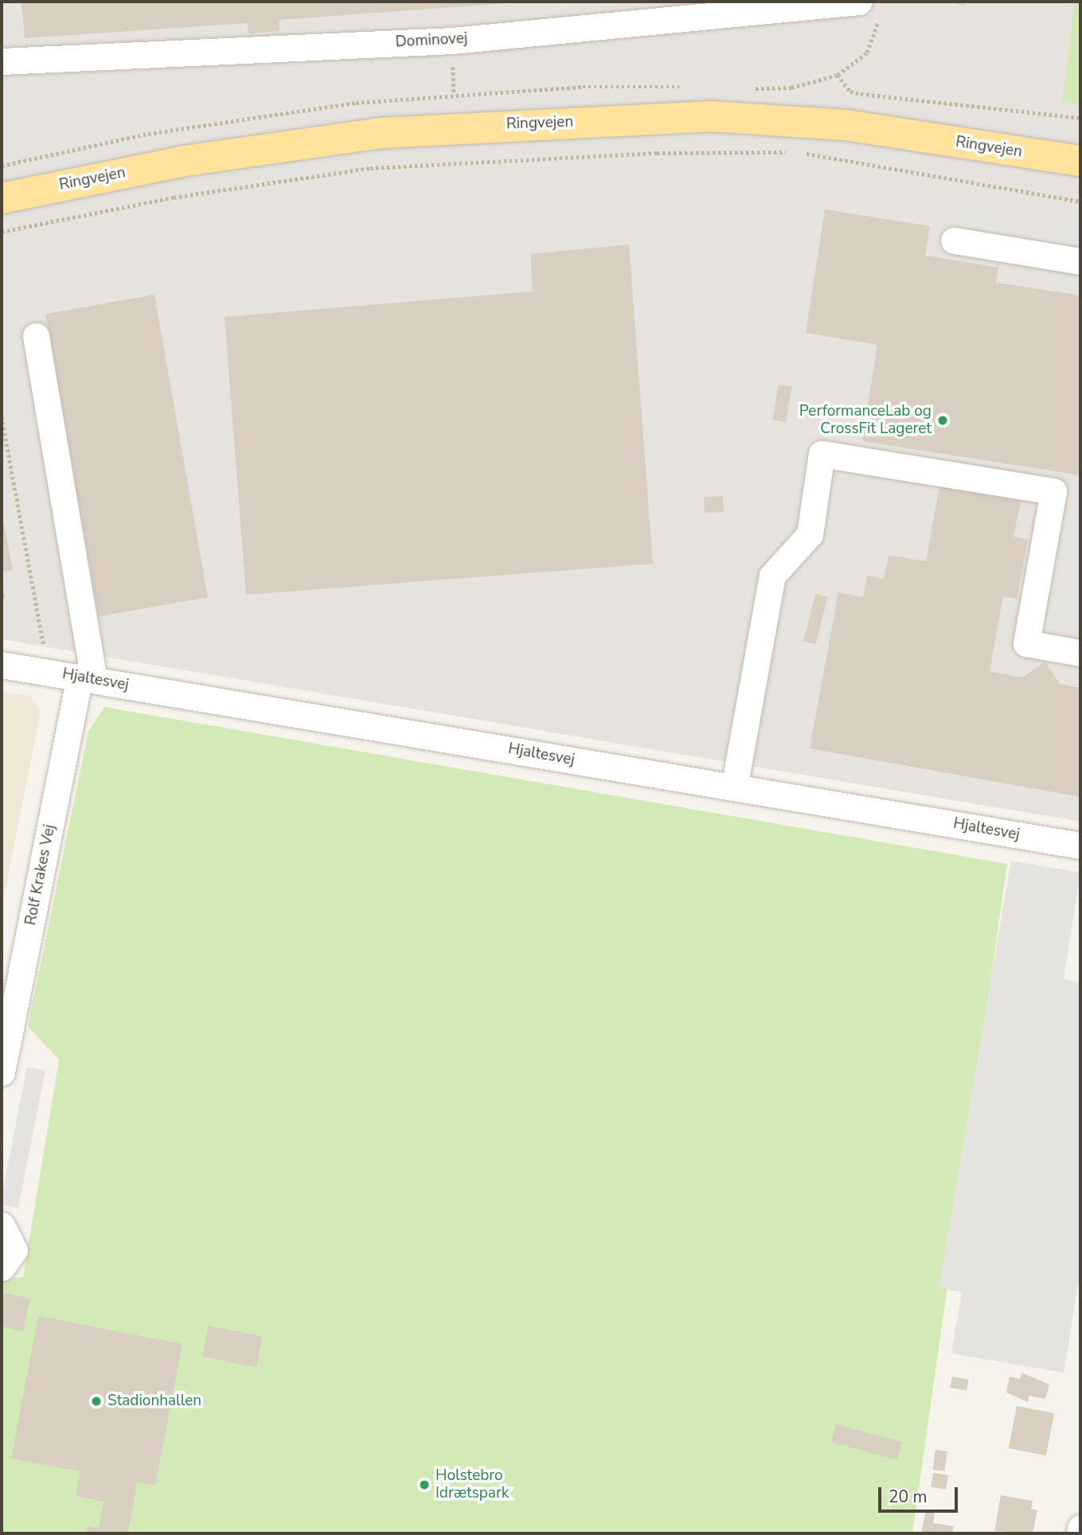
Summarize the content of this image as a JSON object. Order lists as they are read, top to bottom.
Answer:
{
  "streets": {
    "main road": ["Ringvejen"],
    "street": ["Dominovej", "Hjaltesvej", "Rolf Krakes Vej"]
  },
  "crossings": [
    ["Hjaltesvej", "Rolf Krakes Vej"]
  ],
  "places": ["PerformanceLab og CrossFit Lageret", "Stadionhallen", "Holstebro Idrætspark"],
  "scale_bar": "20 m"
}
